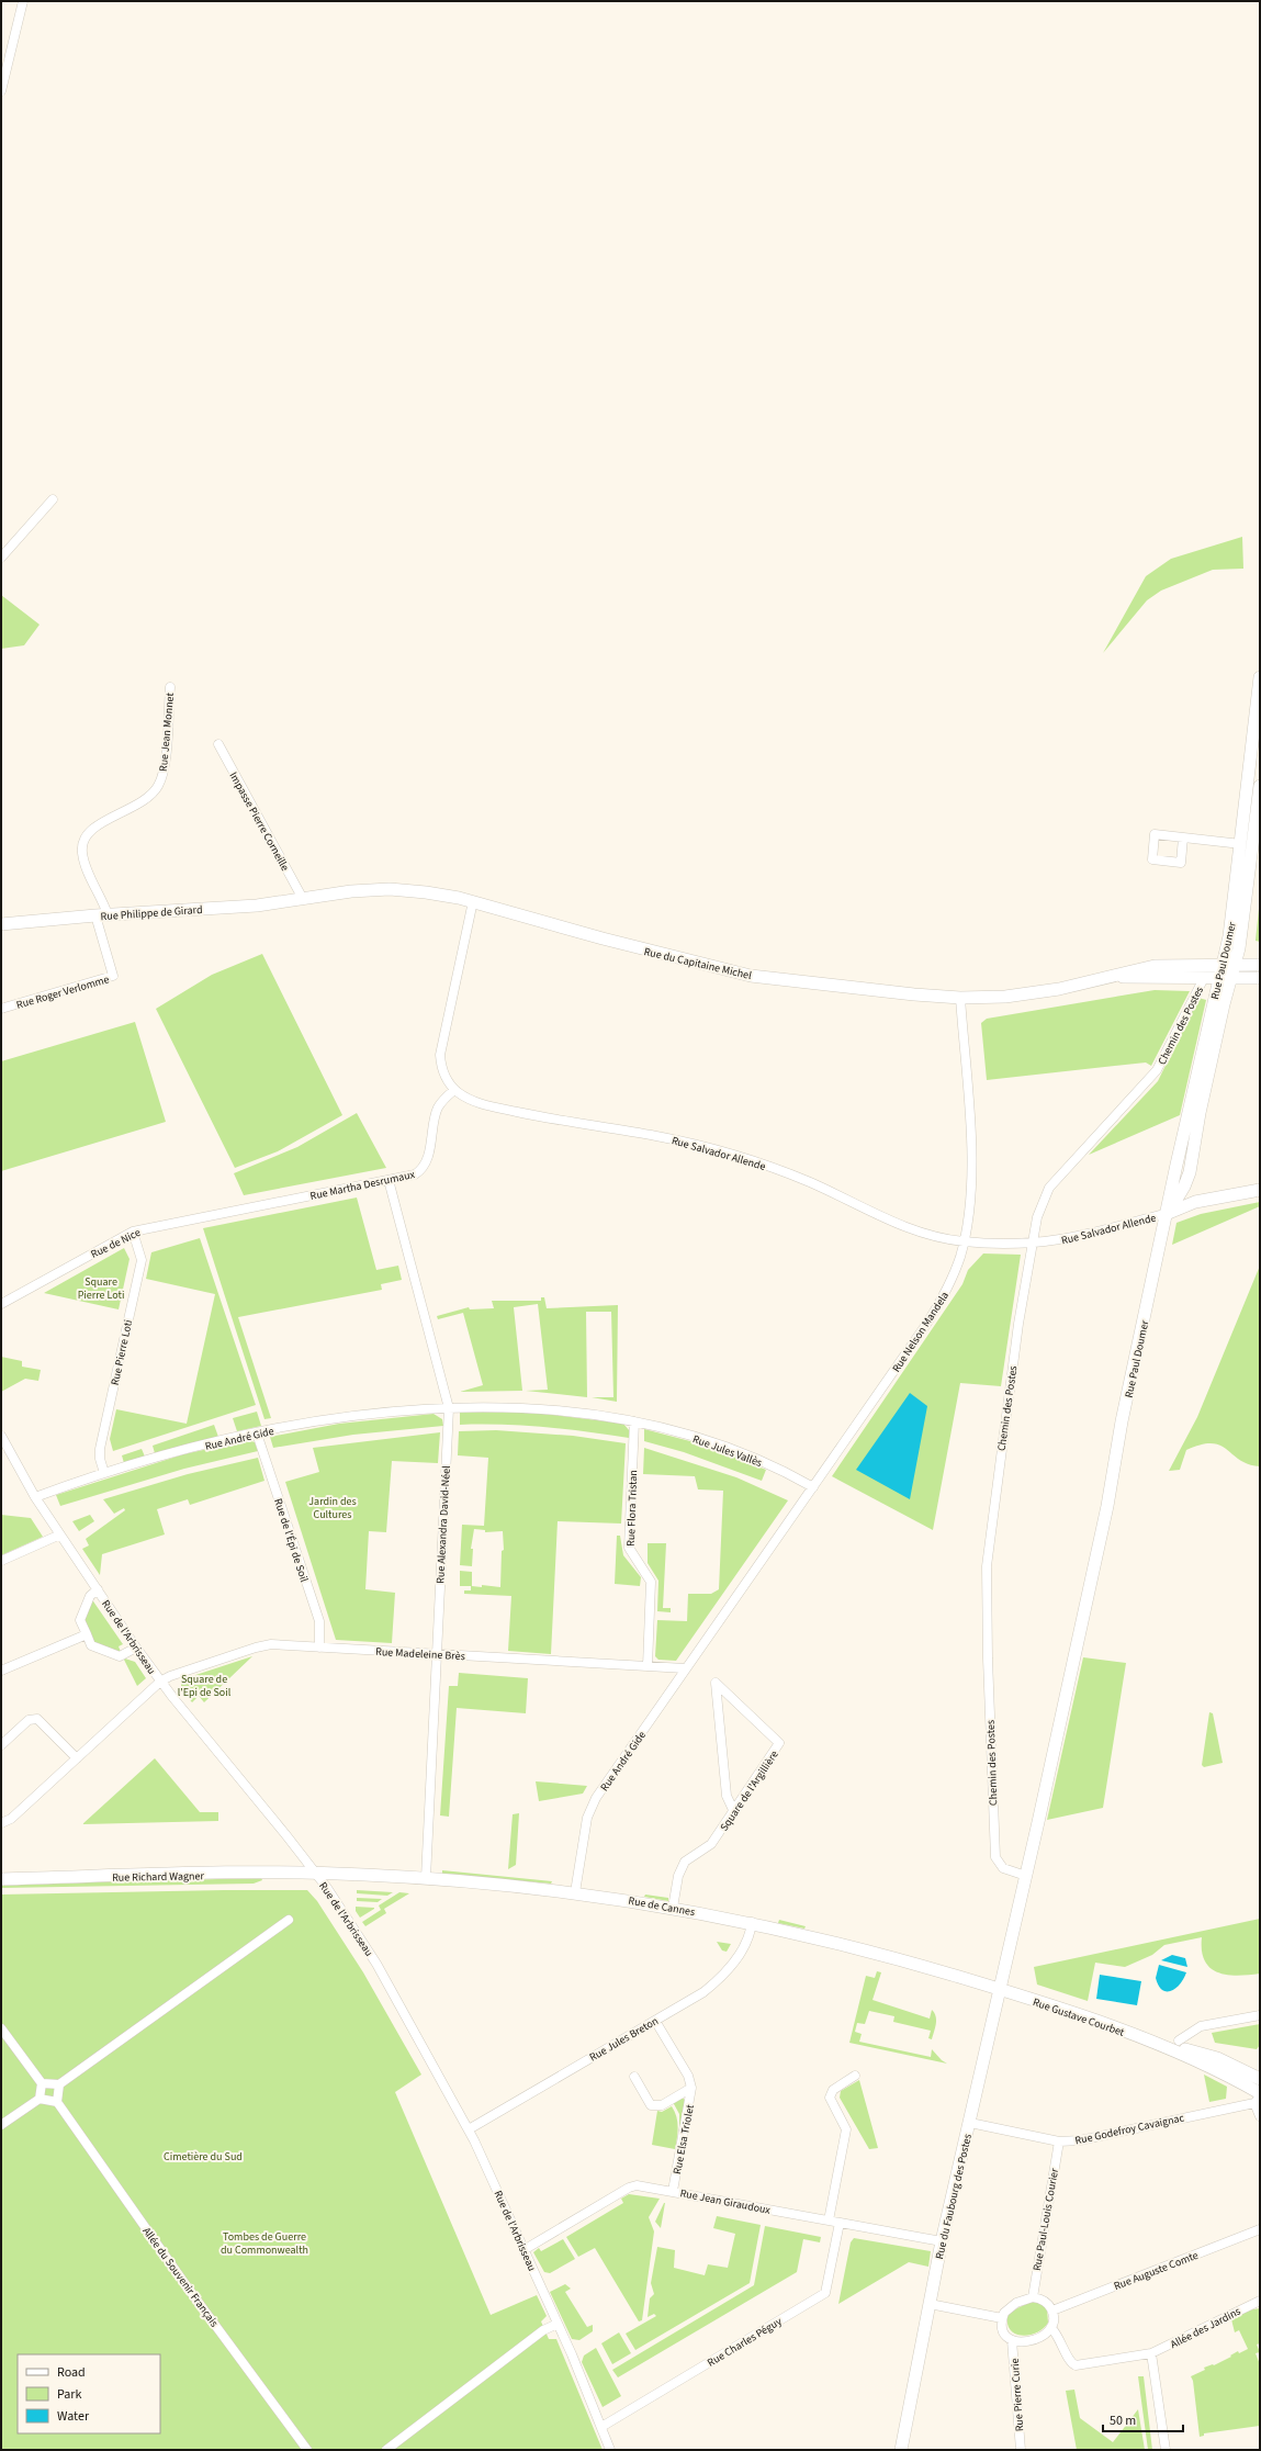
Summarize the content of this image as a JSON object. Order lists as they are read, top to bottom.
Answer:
{
  "streets": {
    "main road": [
      "Rue Philippe de Girard",
      "Rue Paul Doumer",
      "Rue du Capitaine Michel",
      "Rue Richard Wagner",
      "Rue de Cannes",
      "Rue Gustave Courbet",
      "Rue du Faubourg des Postes"
    ],
    "street": [
      "Rue Jean Monnet",
      "Impasse Pierre Corneille",
      "Rue Roger Verlomme",
      "Chemin des Postes",
      "Rue Salvador Allende",
      "Rue Martha Desrumaux",
      "Rue de Nice",
      "Rue Nelson Mandela",
      "Rue Pierre Loti",
      "Rue André Gide",
      "Rue Jules Vallès",
      "Rue Flora Tristan",
      "Rue Alexandra David-Néel",
      "Rue de l'Épi de Soil",
      "Rue de l'Arbrisseau",
      "Rue Madeleine Brès",
      "Square de l'Argillière",
      "Rue Jules Breton",
      "Rue Godefroy Cavaignac",
      "Rue Elsa Triolet",
      "Rue Jean Giraudoux",
      "Rue Paul-Louis Courier",
      "Rue Auguste Comte",
      "Allée du Souvenir Français",
      "Allée des Jardins",
      "Rue Charles Péguy",
      "Rue Pierre Curie"
    ]
  },
  "crossings": [
    ["Rue Jean Monnet", "Rue Philippe de Girard"],
    ["Rue Jean Monnet", "Rue Roger Verlomme"],
    ["Impasse Pierre Corneille", "Rue Philippe de Girard"],
    ["Impasse Pierre Corneille", "Rue du Capitaine Michel"],
    ["Rue Philippe de Girard", "Rue du Capitaine Michel"],
    ["Rue Philippe de Girard", "Rue Roger Verlomme"],
    ["Rue Paul Doumer", "Rue du Capitaine Michel"],
    ["Rue Paul Doumer", "Chemin des Postes"],
    ["Rue Paul Doumer", "Rue Salvador Allende"],
    ["Rue Paul Doumer", "Rue du Faubourg des Postes"],
    ["Rue du Capitaine Michel", "Chemin des Postes"],
    ["Rue du Capitaine Michel", "Rue Salvador Allende"],
    ["Rue du Capitaine Michel", "Rue Nelson Mandela"],
    ["Chemin des Postes", "Rue Salvador Allende"],
    ["Chemin des Postes", "Rue du Faubourg des Postes"],
    ["Rue Salvador Allende", "Rue Martha Desrumaux"],
    ["Rue Salvador Allende", "Rue Nelson Mandela"],
    ["Rue Martha Desrumaux", "Rue de Nice"],
    ["Rue Martha Desrumaux", "Rue Alexandra David-Néel"],
    ["Rue de Nice", "Rue Pierre Loti"],
    ["Rue Nelson Mandela", "Rue André Gide"],
    ["Rue Nelson Mandela", "Rue Jules Vallès"],
    ["Rue Pierre Loti", "Rue André Gide"],
    ["Rue André Gide", "Rue Jules Vallès"],
    ["Rue André Gide", "Rue Alexandra David-Néel"],
    ["Rue André Gide", "Rue de l'Épi de Soil"],
    ["Rue André Gide", "Rue de l'Arbrisseau"],
    ["Rue André Gide", "Rue Madeleine Brès"],
    ["Rue André Gide", "Rue de Cannes"],
    ["Rue Jules Vallès", "Rue Flora Tristan"],
    ["Rue Jules Vallès", "Rue Alexandra David-Néel"],
    ["Rue Flora Tristan", "Rue Madeleine Brès"],
    ["Rue Alexandra David-Néel", "Rue Madeleine Brès"],
    ["Rue Alexandra David-Néel", "Rue de Cannes"],
    ["Rue de l'Épi de Soil", "Rue Madeleine Brès"],
    ["Rue de l'Arbrisseau", "Rue Madeleine Brès"],
    ["Rue de l'Arbrisseau", "Rue Richard Wagner"],
    ["Rue de l'Arbrisseau", "Rue de Cannes"],
    ["Rue de l'Arbrisseau", "Rue Jules Breton"],
    ["Rue de l'Arbrisseau", "Rue Jean Giraudoux"],
    ["Rue de l'Arbrisseau", "Rue Charles Péguy"],
    ["Square de l'Argillière", "Rue de Cannes"],
    ["Rue Richard Wagner", "Rue de Cannes"],
    ["Rue de Cannes", "Rue Gustave Courbet"],
    ["Rue de Cannes", "Rue Jules Breton"],
    ["Rue de Cannes", "Rue du Faubourg des Postes"],
    ["Rue Gustave Courbet", "Rue Godefroy Cavaignac"],
    ["Rue Gustave Courbet", "Rue du Faubourg des Postes"],
    ["Rue Godefroy Cavaignac", "Rue du Faubourg des Postes"],
    ["Rue Godefroy Cavaignac", "Rue Paul-Louis Courier"],
    ["Rue Elsa Triolet", "Rue Jean Giraudoux"],
    ["Rue du Faubourg des Postes", "Rue Jean Giraudoux"],
    ["Rue Jean Giraudoux", "Rue Charles Péguy"],
    ["Rue Paul-Louis Courier", "Rue Auguste Comte"],
    ["Rue Paul-Louis Courier", "Allée des Jardins"],
    ["Rue Paul-Louis Courier", "Rue Pierre Curie"],
    ["Rue Auguste Comte", "Allée des Jardins"],
    ["Rue Auguste Comte", "Rue Pierre Curie"],
    ["Allée des Jardins", "Rue Pierre Curie"]
  ],
  "parks": [
    "Square Pierre Loti",
    "Jardin des Cultures",
    "Square de l'Epi de Soil",
    "Cimetière du Sud",
    "Tombes de Guerre du Commonwealth"
  ],
  "legend": ["Road", "Park", "Water"],
  "scale_bar": "50 m"
}
